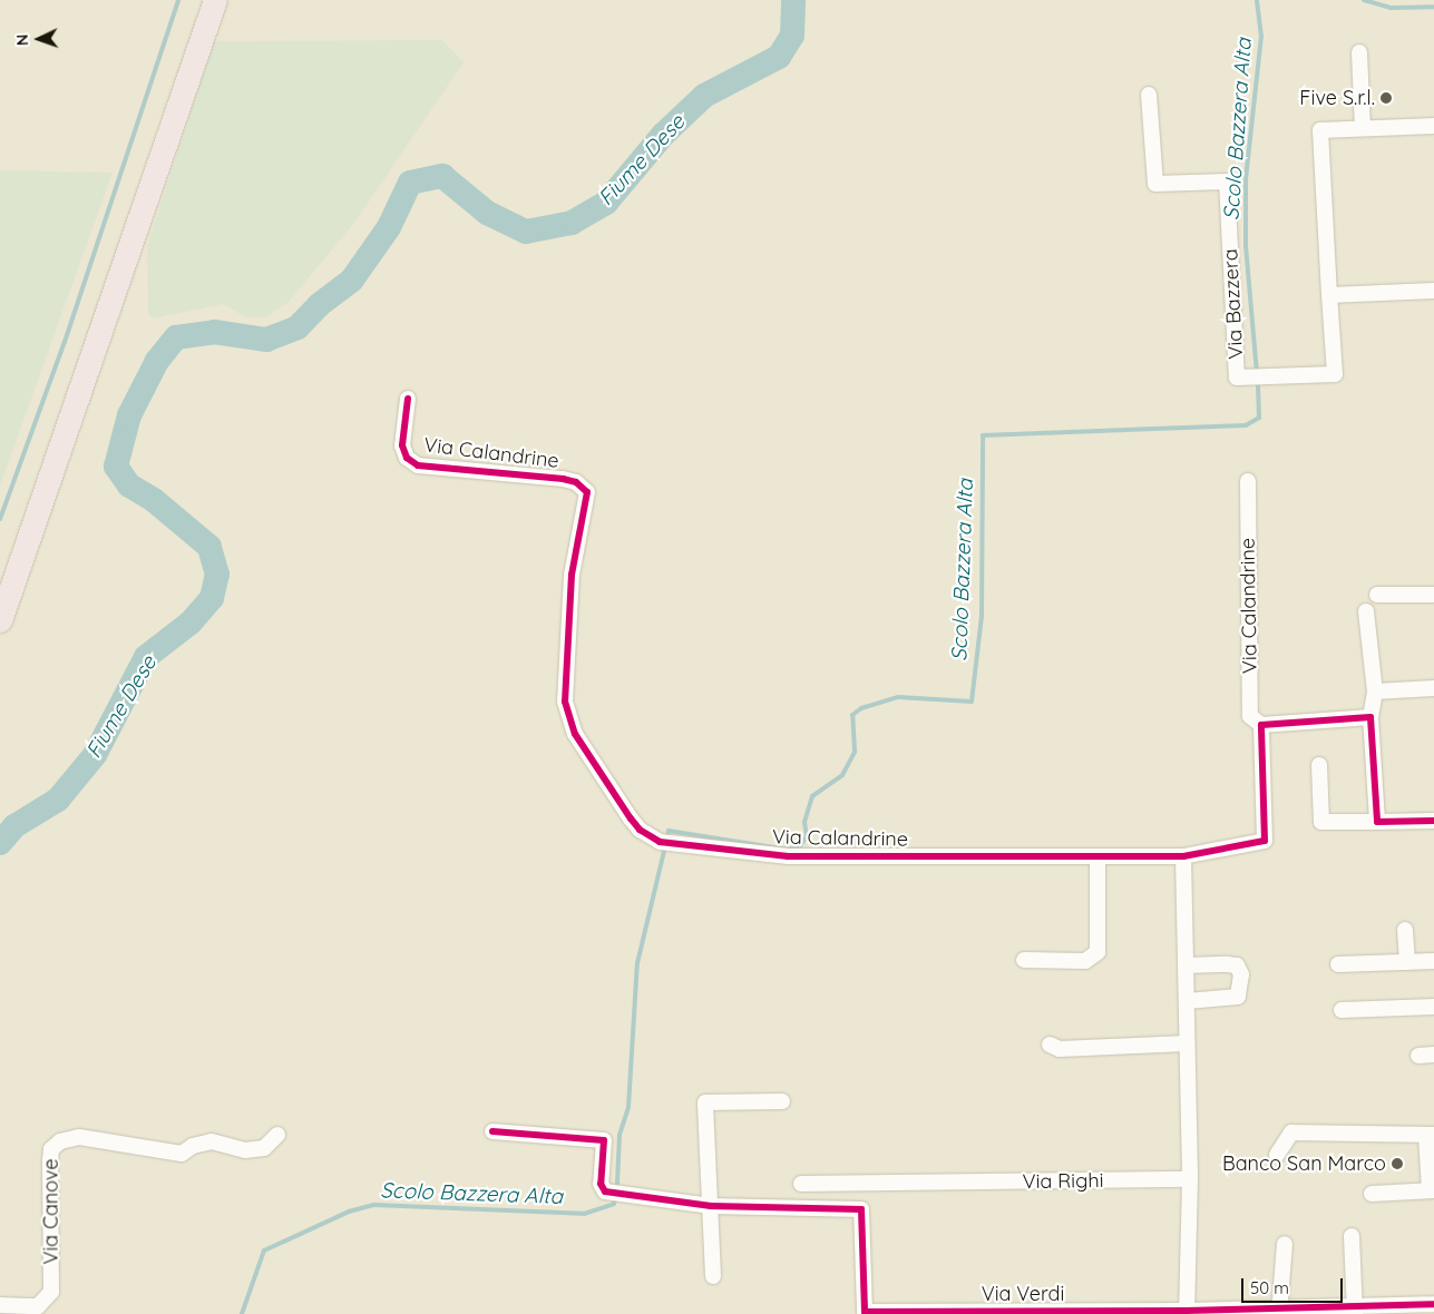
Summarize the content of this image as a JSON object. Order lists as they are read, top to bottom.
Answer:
{
  "streets": {
    "street": [
      "Via Bazzera",
      "Via Calandrine",
      "Via Righi",
      "Via Canove",
      "Via Verdi"
    ]
  },
  "crossings": [
    ["Via Righi", "Via Verdi"]
  ],
  "water": ["Scolo Bazzera Alta", "Fiume Dese"],
  "places": ["Five S.r.l.", "Banco San Marco"],
  "scale_bar": "50 m",
  "north": "left"
}
